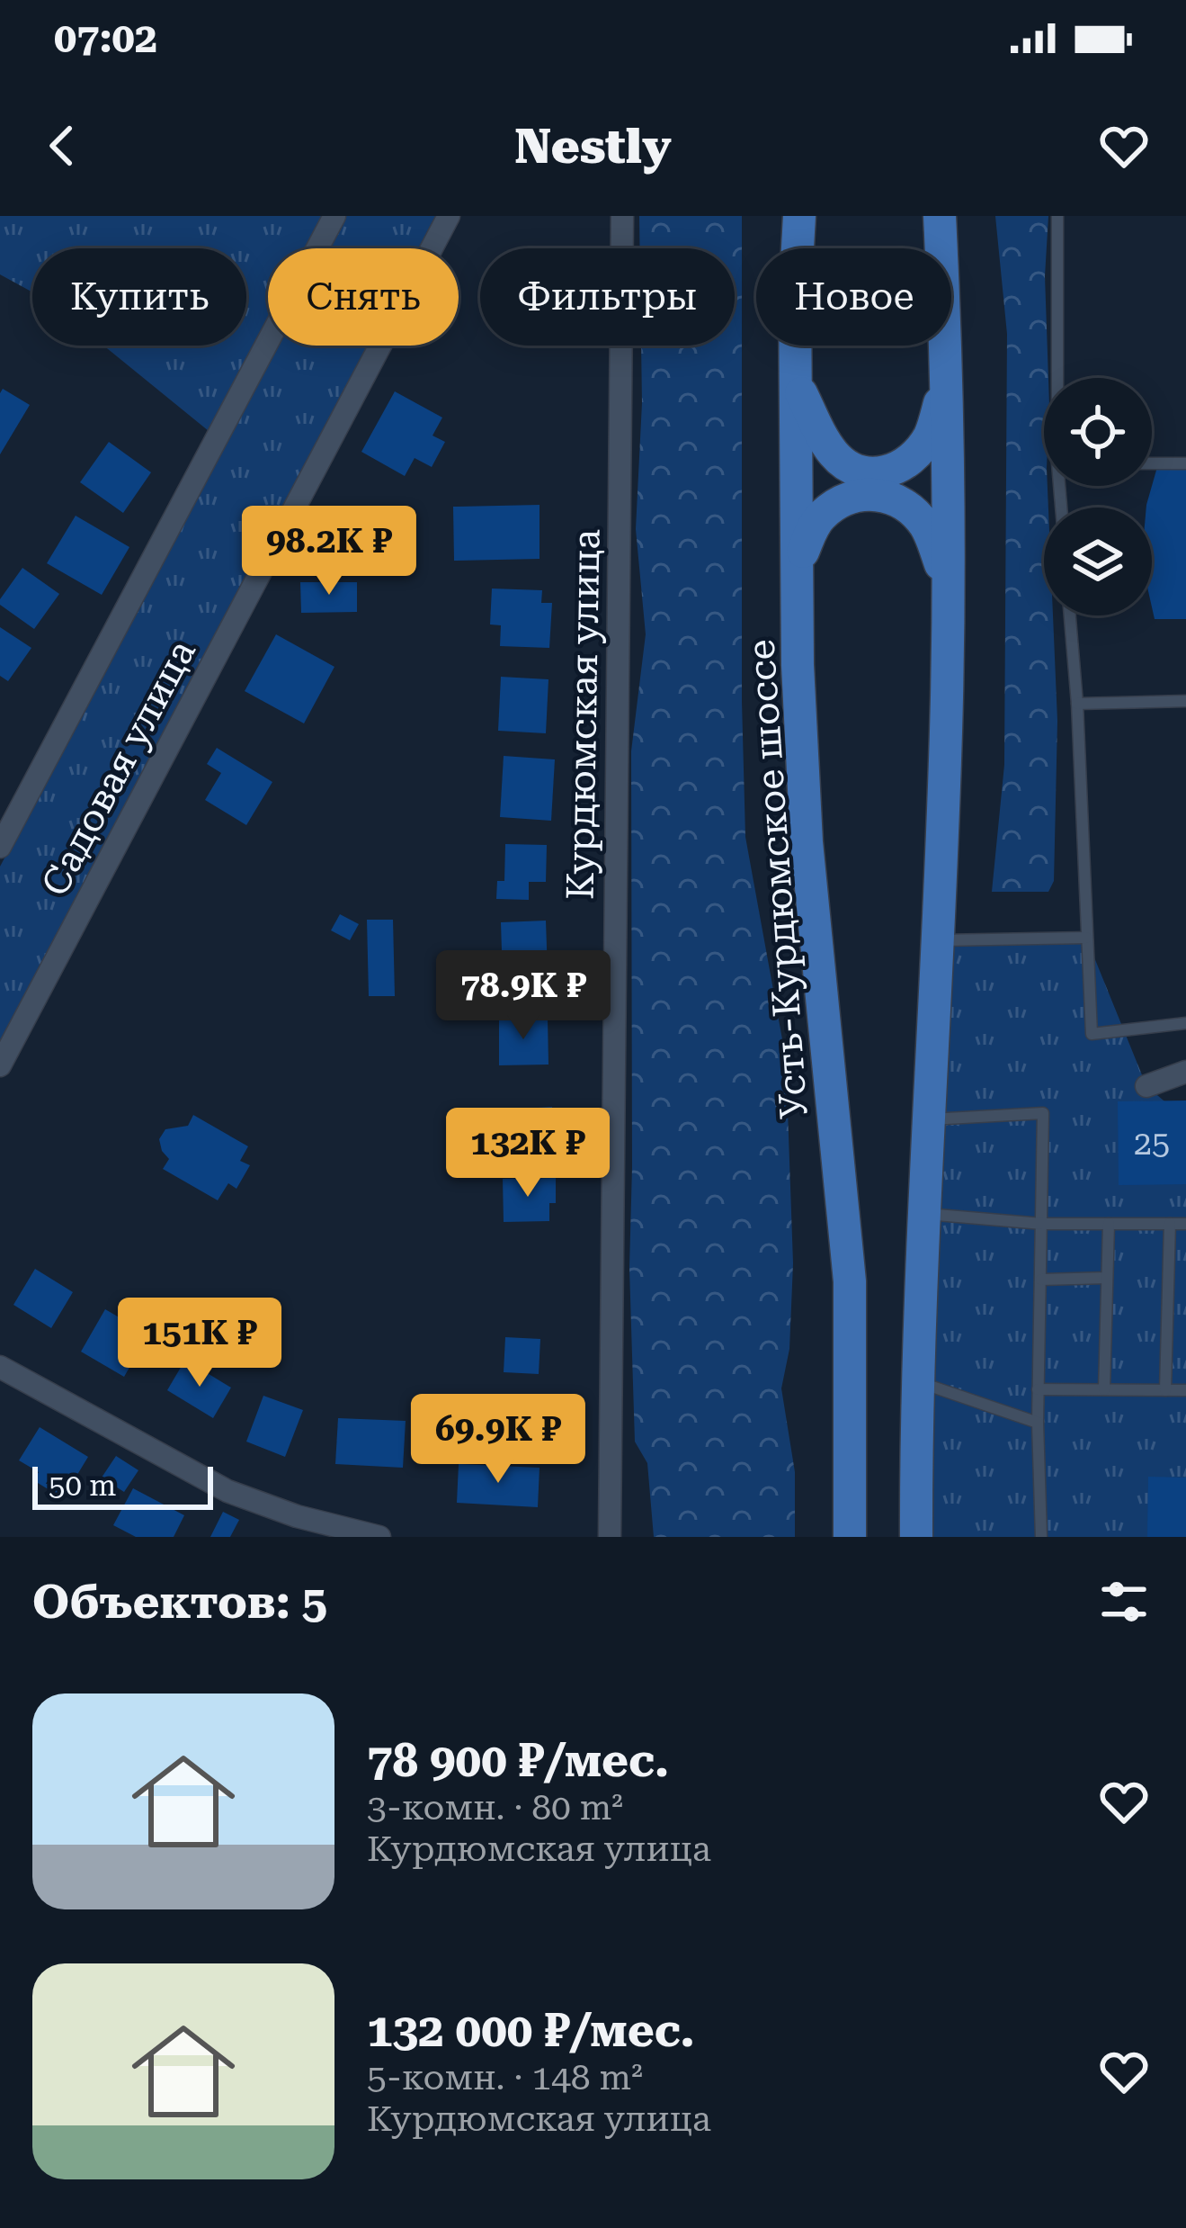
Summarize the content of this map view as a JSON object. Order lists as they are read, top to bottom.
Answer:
{
  "streets": {
    "main road": ["Усть-Курдюмское шоссе"],
    "street": ["Курдюмская улица", "Садовая улица"]
  },
  "house_numbers": ["25"],
  "scale_bar": "50 m",
  "page": {
    "status": "07:02",
    "header": "Nestly",
    "chip": [
      "Купить",
      "Снять",
      "Фильтры",
      "Новое"
    ],
    "price": [
      "98.2K ₽",
      "78.9K ₽",
      "132K ₽",
      "151K ₽",
      "69.9K ₽"
    ],
    "scale": "50 m",
    "heading": "Объектов: 5",
    "list": [
      {
        "name": "78 900 ₽/мес.",
        "note": "3-комн. · 80 m² · Курдюмская улица"
      },
      {
        "name": "132 000 ₽/мес.",
        "note": "5-комн. · 148 m² · Курдюмская улица"
      }
    ]
  }
}
